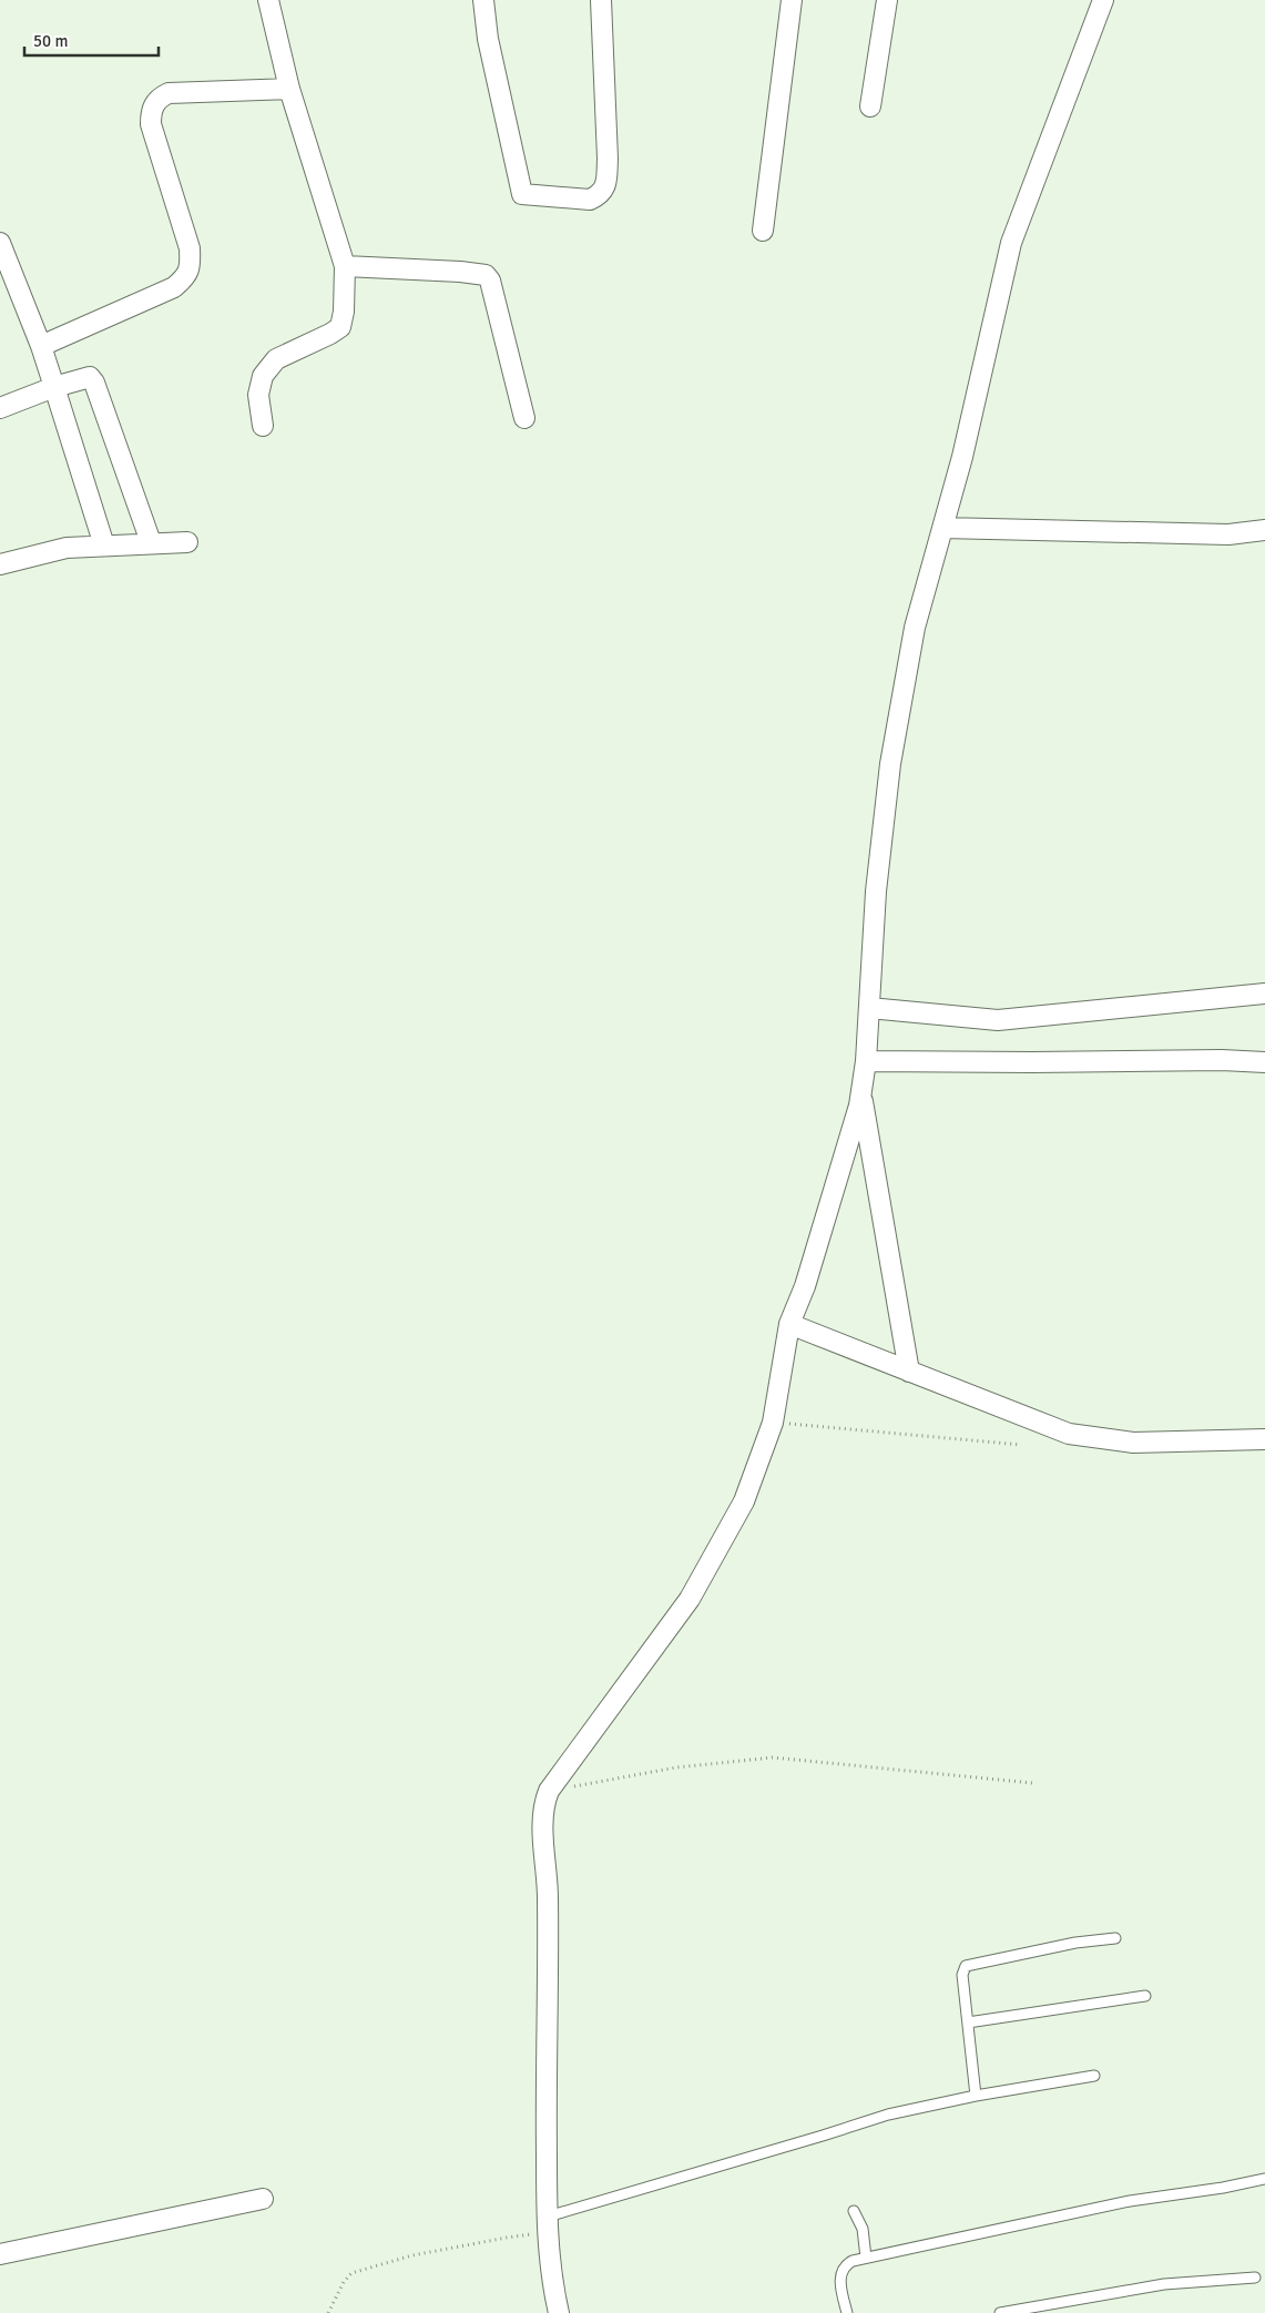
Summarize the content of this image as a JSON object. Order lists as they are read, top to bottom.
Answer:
{
  "scale_bar": "50 m"
}
